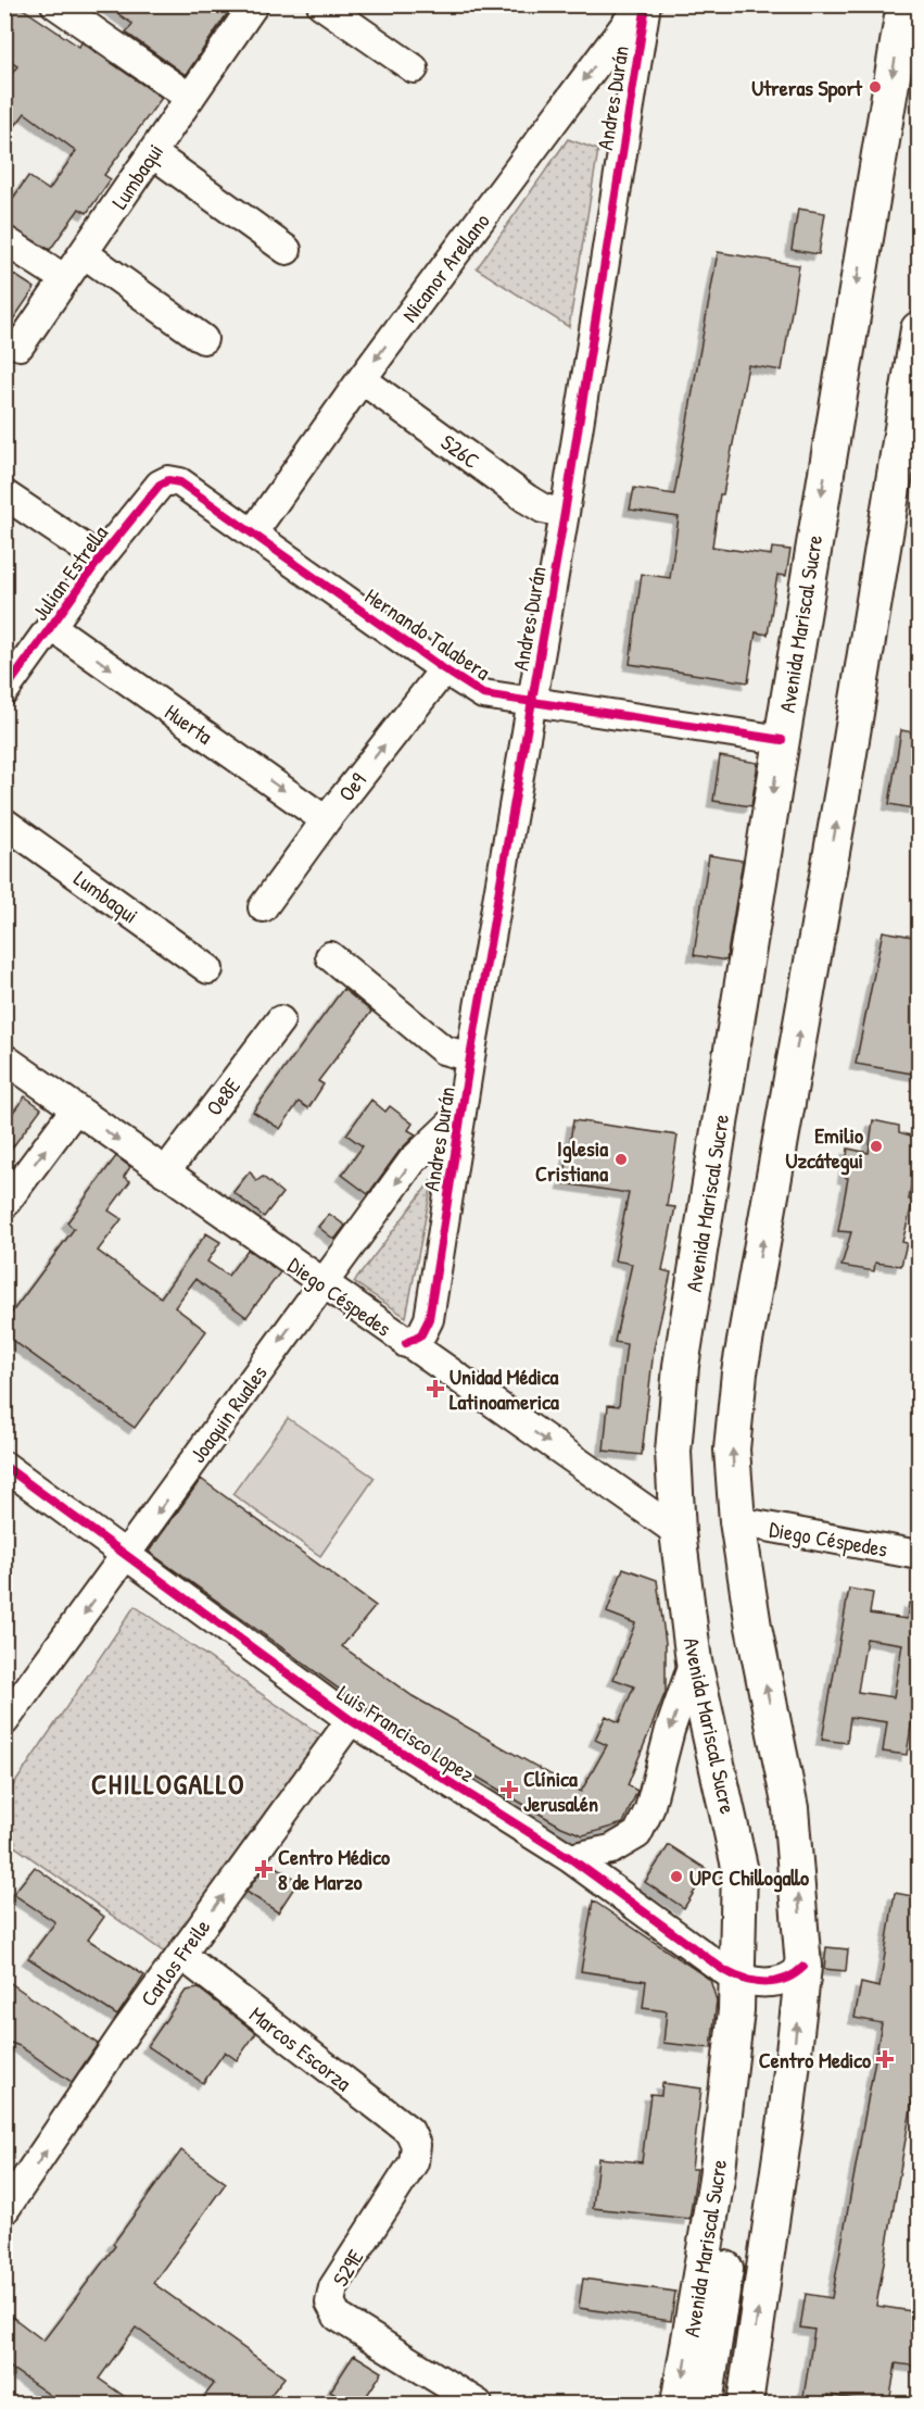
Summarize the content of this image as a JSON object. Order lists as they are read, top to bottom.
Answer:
{
  "streets": {
    "main road": ["Avenida Mariscal Sucre"],
    "street": [
      "Andres Durán",
      "Lumbaqui",
      "Nicanor Arellano",
      "S26C",
      "Julian Estrella",
      "Hernando Talabera",
      "Huerta",
      "Oe9",
      "Oe8E",
      "Diego Céspedes",
      "Joaquin Ruales",
      "Luis Francisco Lopez",
      "Carlos Freile",
      "Marcos Escorza",
      "S29E"
    ]
  },
  "crossings": [
    ["Andres Durán", "S26C"],
    ["Andres Durán", "Hernando Talabera"],
    ["Andres Durán", "Diego Céspedes"],
    ["Andres Durán", "Joaquin Ruales"],
    ["Nicanor Arellano", "S26C"],
    ["Nicanor Arellano", "Hernando Talabera"],
    ["Julian Estrella", "Hernando Talabera"],
    ["Julian Estrella", "Huerta"],
    ["Avenida Mariscal Sucre", "Hernando Talabera"],
    ["Avenida Mariscal Sucre", "Diego Céspedes"],
    ["Avenida Mariscal Sucre", "Luis Francisco Lopez"],
    ["Hernando Talabera", "Oe9"],
    ["Huerta", "Oe9"],
    ["Oe8E", "Diego Céspedes"],
    ["Diego Céspedes", "Joaquin Ruales"],
    ["Joaquin Ruales", "Luis Francisco Lopez"],
    ["Luis Francisco Lopez", "Carlos Freile"],
    ["Carlos Freile", "Marcos Escorza"],
    ["Marcos Escorza", "S29E"]
  ],
  "one_way": [
    "Nicanor Arellano",
    "Huerta",
    "Oe9",
    "Diego Céspedes",
    "Joaquin Ruales",
    "Carlos Freile"
  ],
  "districts": ["CHILLOGALLO"],
  "places": {
    "other": [
      "Utreras Sport",
      "Emilio Uzcátegui",
      "Iglesia Cristiana",
      "UPC Chillogallo"
    ],
    "health": [
      "Unidad Médica Latinoamerica",
      "Clínica Jerusalén",
      "Centro Médico 8 de Marzo",
      "Centro Medico"
    ]
  }
}
